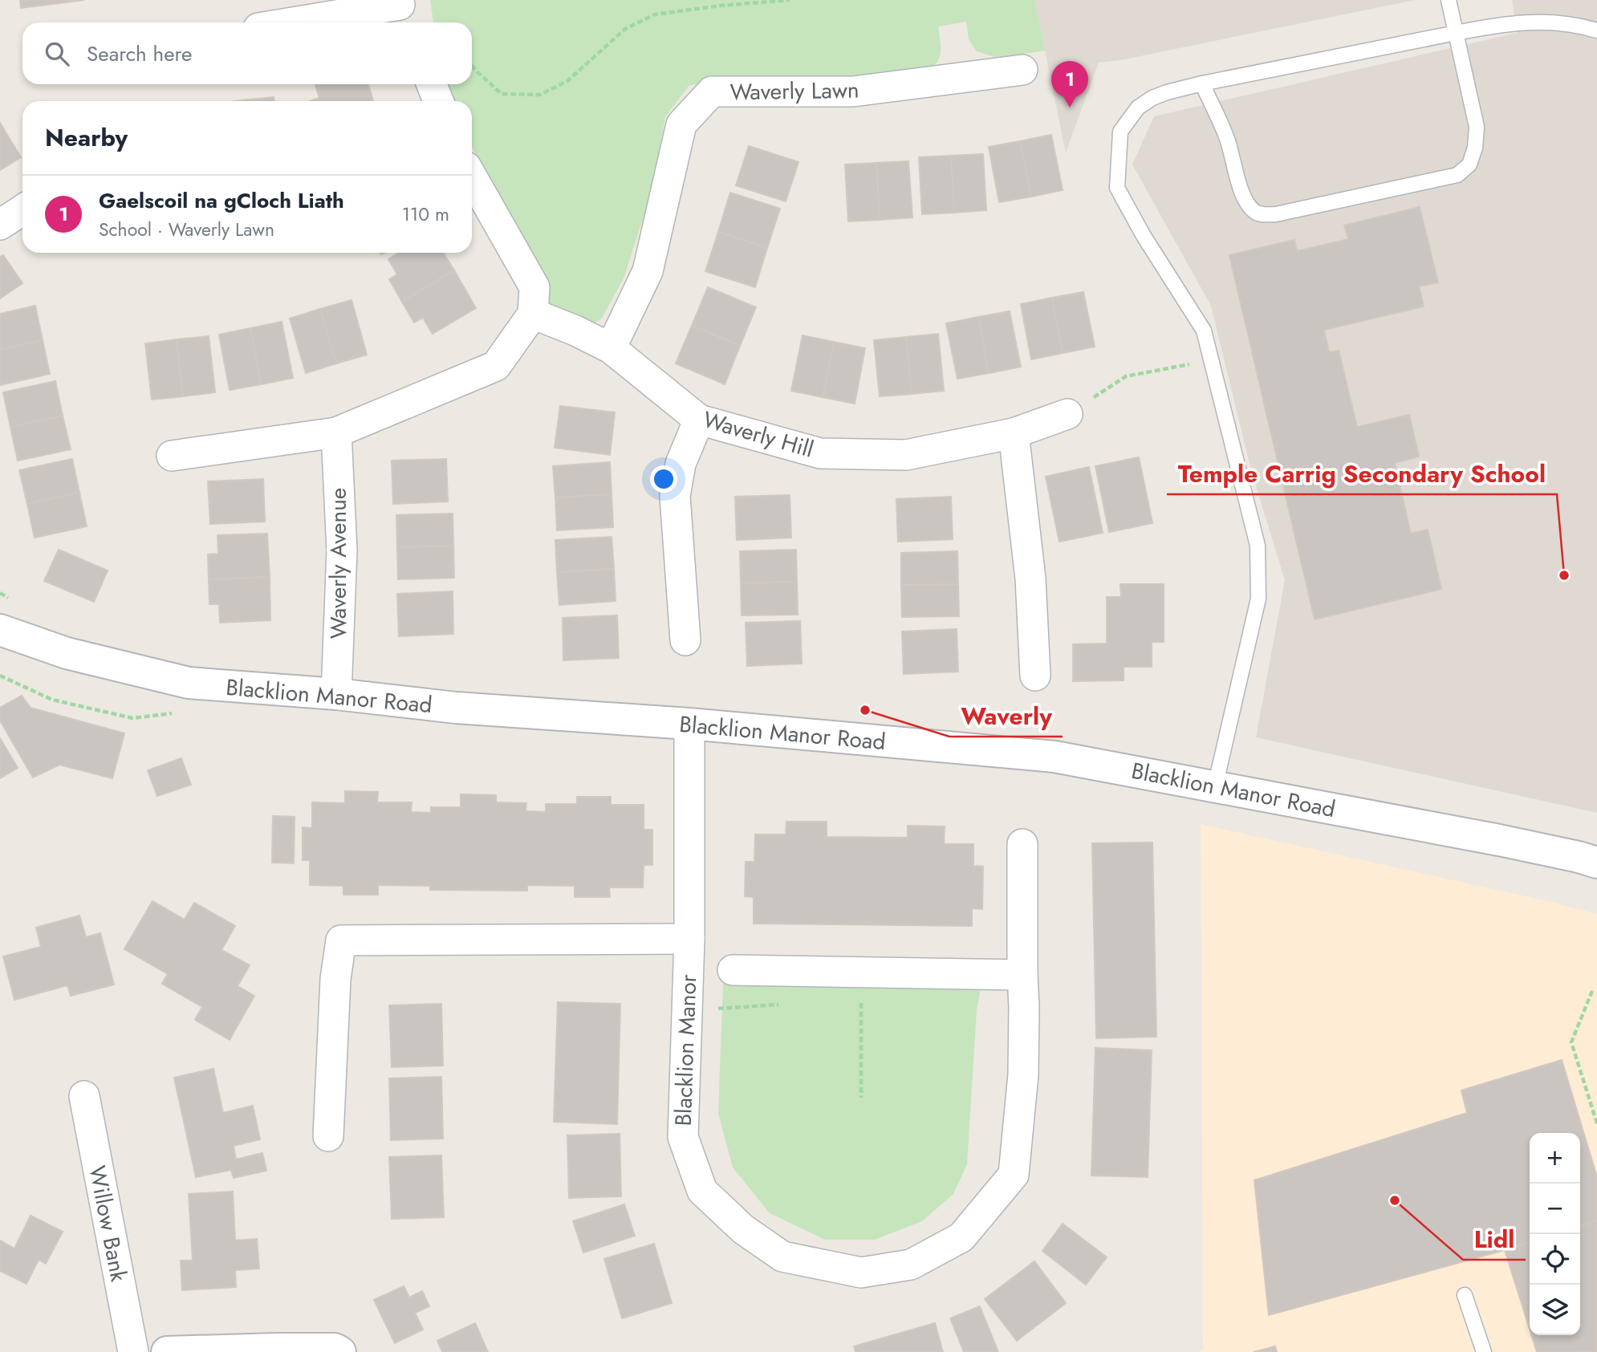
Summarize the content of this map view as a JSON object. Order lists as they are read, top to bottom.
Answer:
{
  "streets": {
    "street": [
      "Waverly Lawn",
      "Waverly Hill",
      "Waverly Avenue",
      "Blacklion Manor Road",
      "Blacklion Manor",
      "Willow Bank"
    ]
  },
  "crossings": [
    ["Waverly Lawn", "Waverly Hill"],
    ["Waverly Avenue", "Blacklion Manor Road"],
    ["Blacklion Manor Road", "Blacklion Manor"]
  ],
  "places": ["Temple Carrig Secondary School", "Waverly", "Lidl"],
  "page": {
    "search": "Search here",
    "pins": "1",
    "heading": "Nearby",
    "list": [
      {
        "mark": "1",
        "name": "Gaelscoil na gCloch Liath",
        "note": "School · Waverly Lawn",
        "value": "110 m"
      }
    ],
    "map_buttons": ["+", "−"]
  }
}
